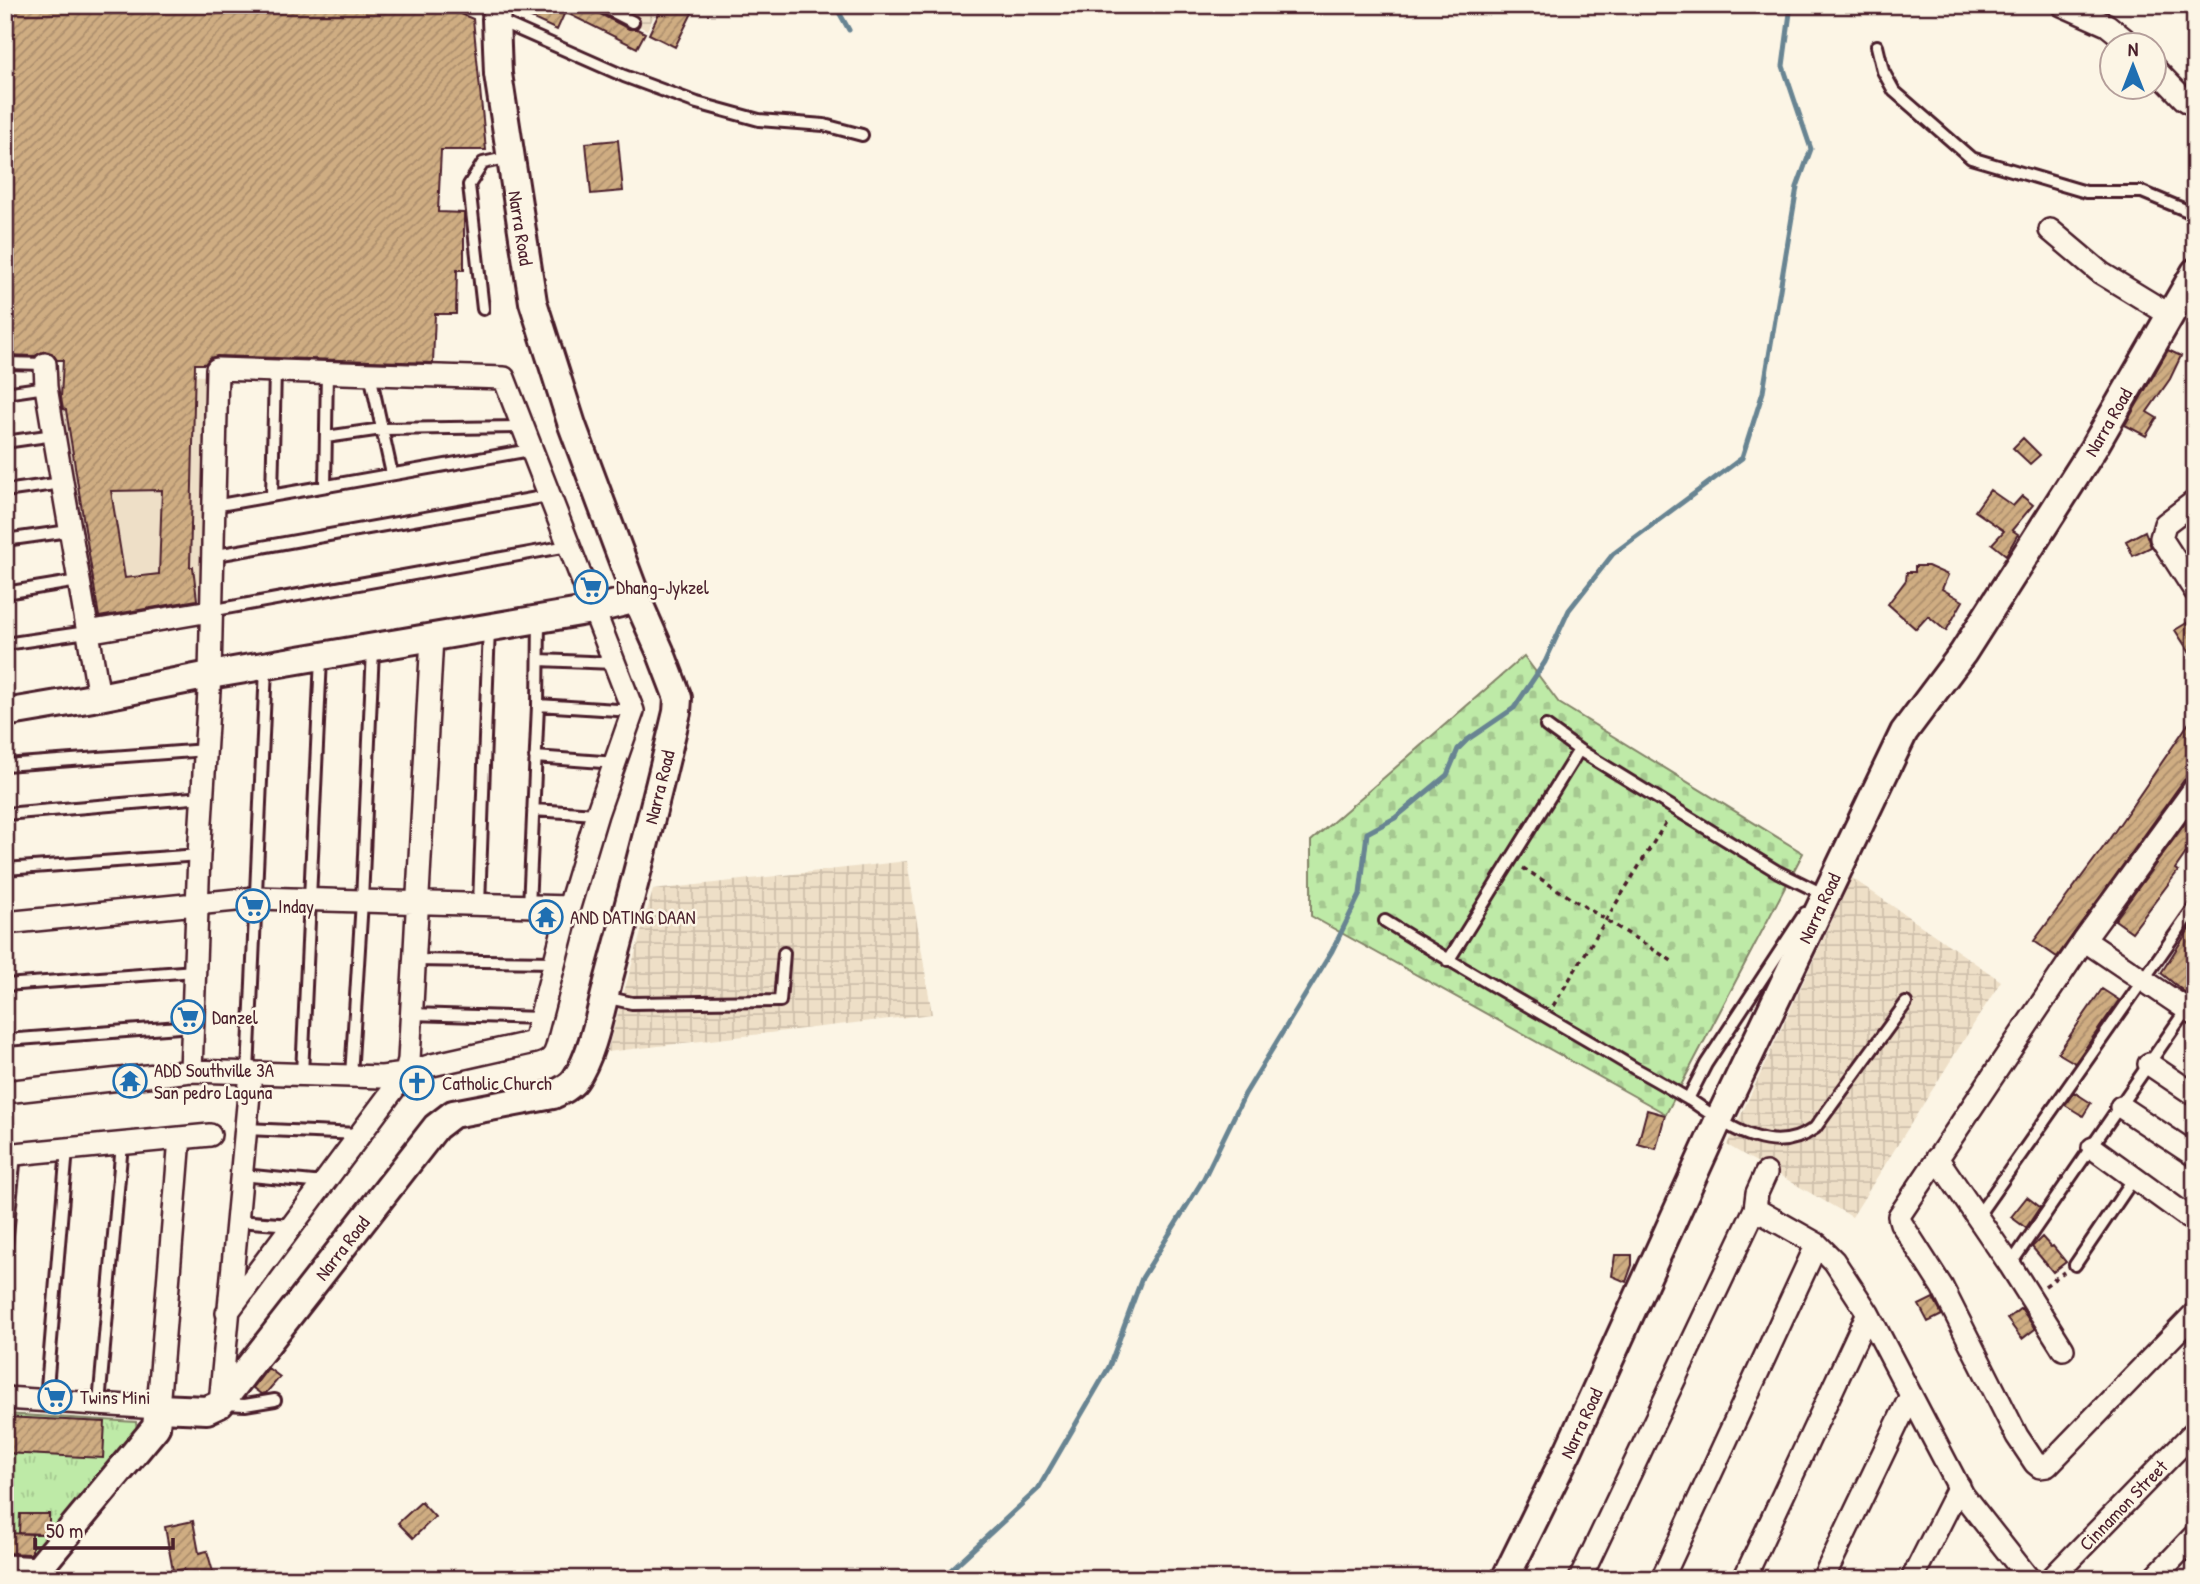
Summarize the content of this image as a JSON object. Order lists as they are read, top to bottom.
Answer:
{
  "streets": {
    "street": ["Narra Road", "Cinnamon Street"]
  },
  "places": {
    "supermarket": [
      "Dhang-Jykzel",
      "Inday",
      "Danzel",
      "Twins Mini"
    ],
    "temple": ["AND DATING DAAN", "ADD Southville 3A San pedro Laguna"],
    "church": ["Catholic Church"]
  },
  "scale_bar": "50 m",
  "north": "top"
}
